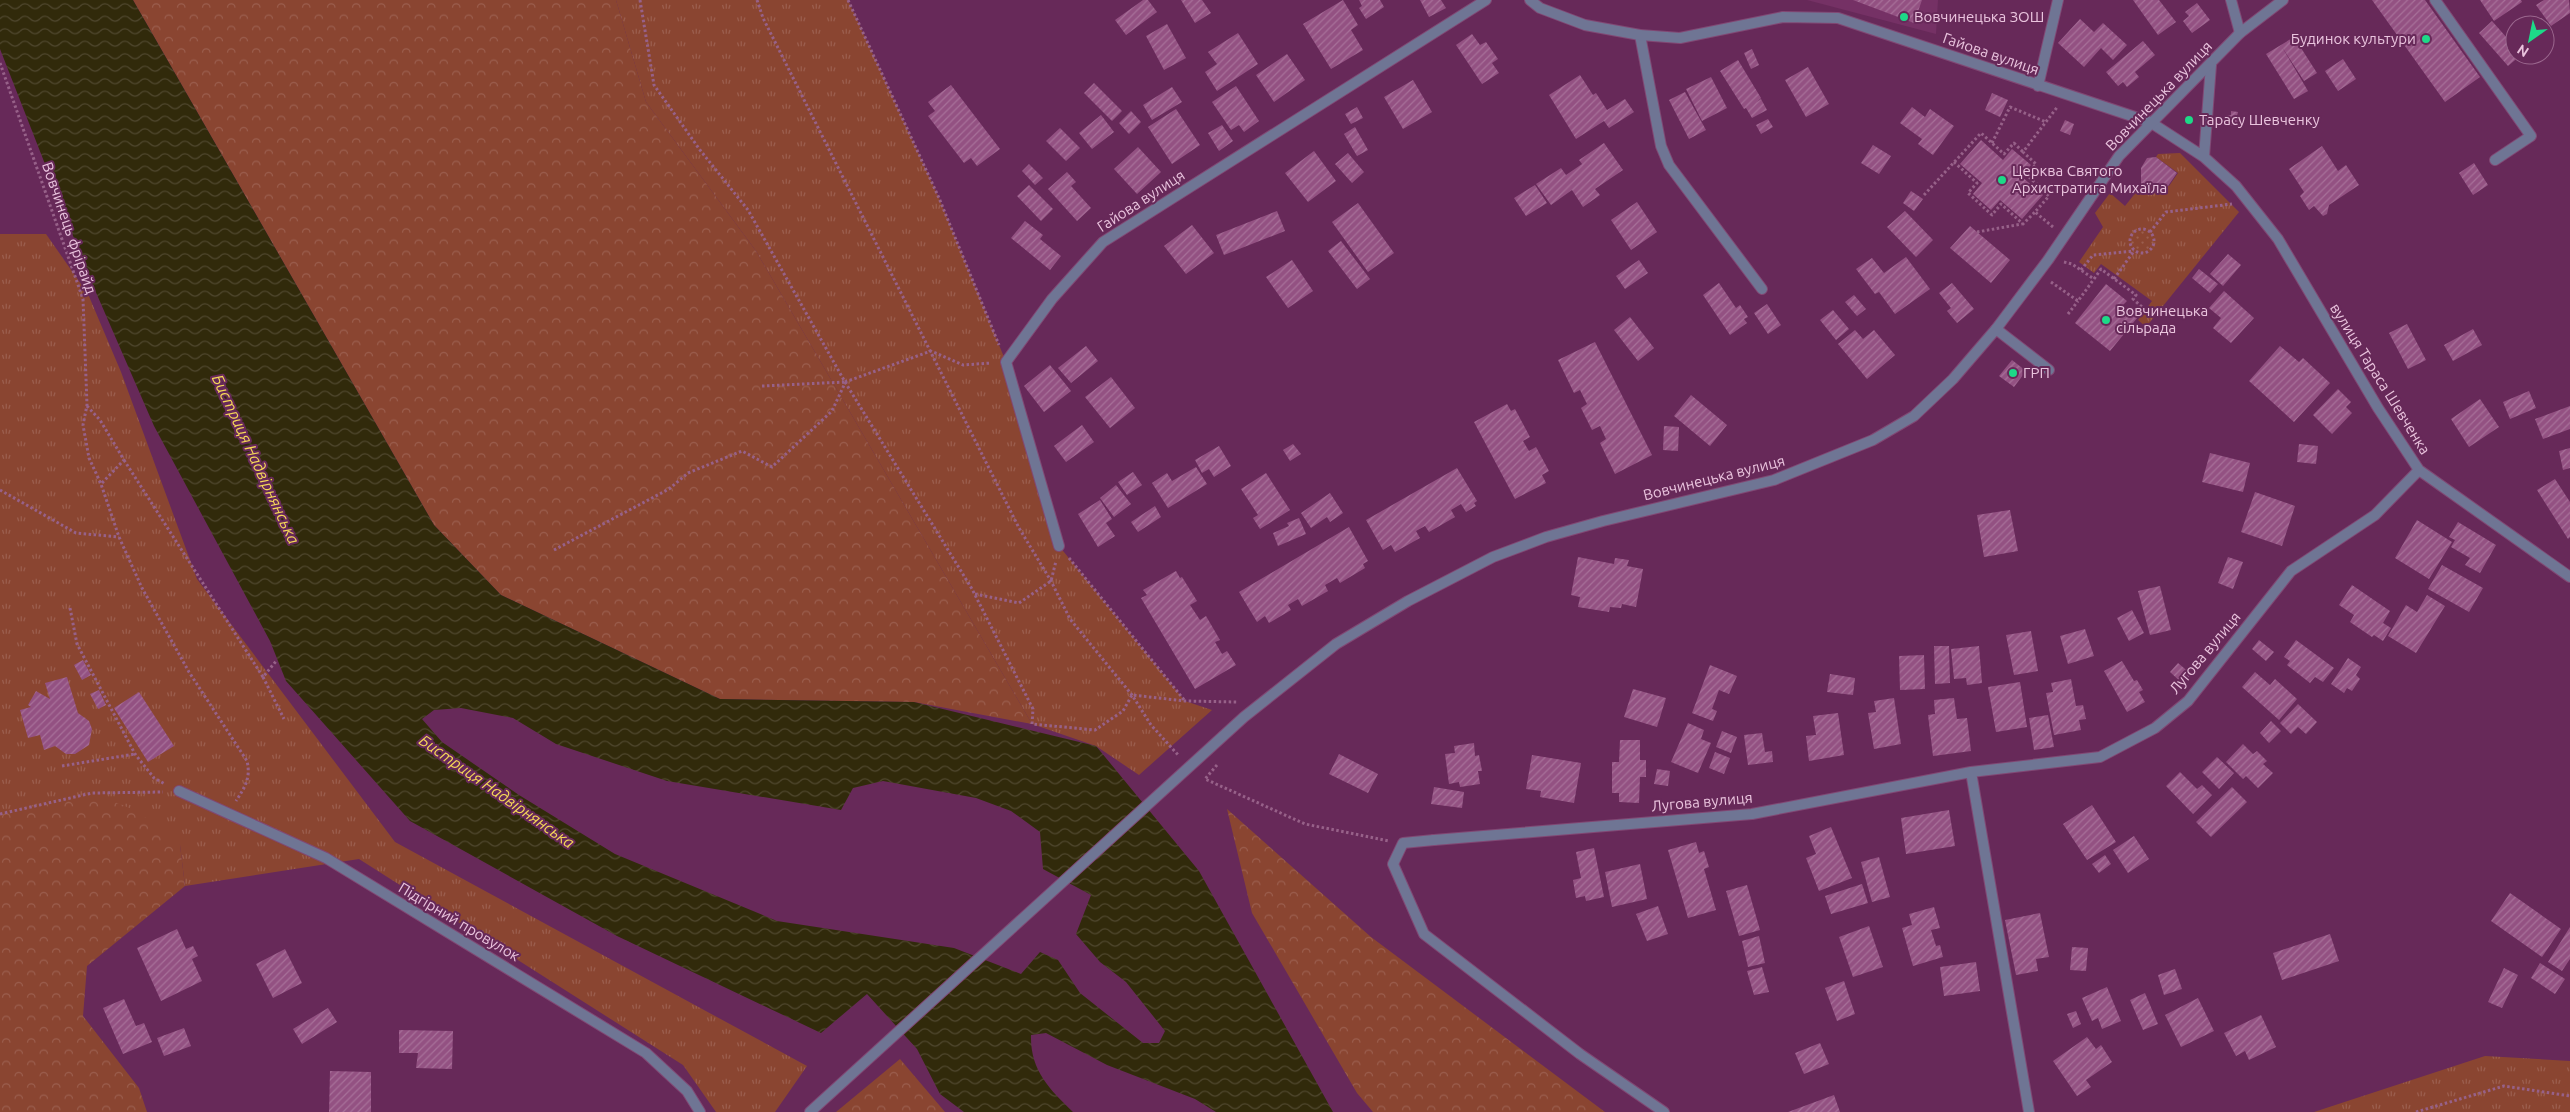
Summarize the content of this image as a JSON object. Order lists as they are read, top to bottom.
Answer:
{
  "streets": {
    "street": [
      "Гайова вулиця",
      "Вовчинецька вулиця",
      "вулиця Тараса Шевченка",
      "Лугова вулиця",
      "Підгірний провулок"
    ],
    "path": ["Вовчинець фрірайд"]
  },
  "crossings": [
    ["Гайова вулиця", "Вовчинецька вулиця"],
    ["Гайова вулиця", "вулиця Тараса Шевченка"],
    ["Вовчинецька вулиця", "вулиця Тараса Шевченка"],
    ["Вовчинець фрірайд", "Підгірний провулок"],
    ["вулиця Тараса Шевченка", "Лугова вулиця"]
  ],
  "water": ["Бистриця Надвірнянська"],
  "places": [
    "Вовчинецька ЗОШ",
    "Будинок культури",
    "Тарасу Шевченку",
    "Церква Святого Архистратига Михаїла",
    "Вовчинецька сільрада",
    "ГРП"
  ],
  "north": "bottom left"
}
